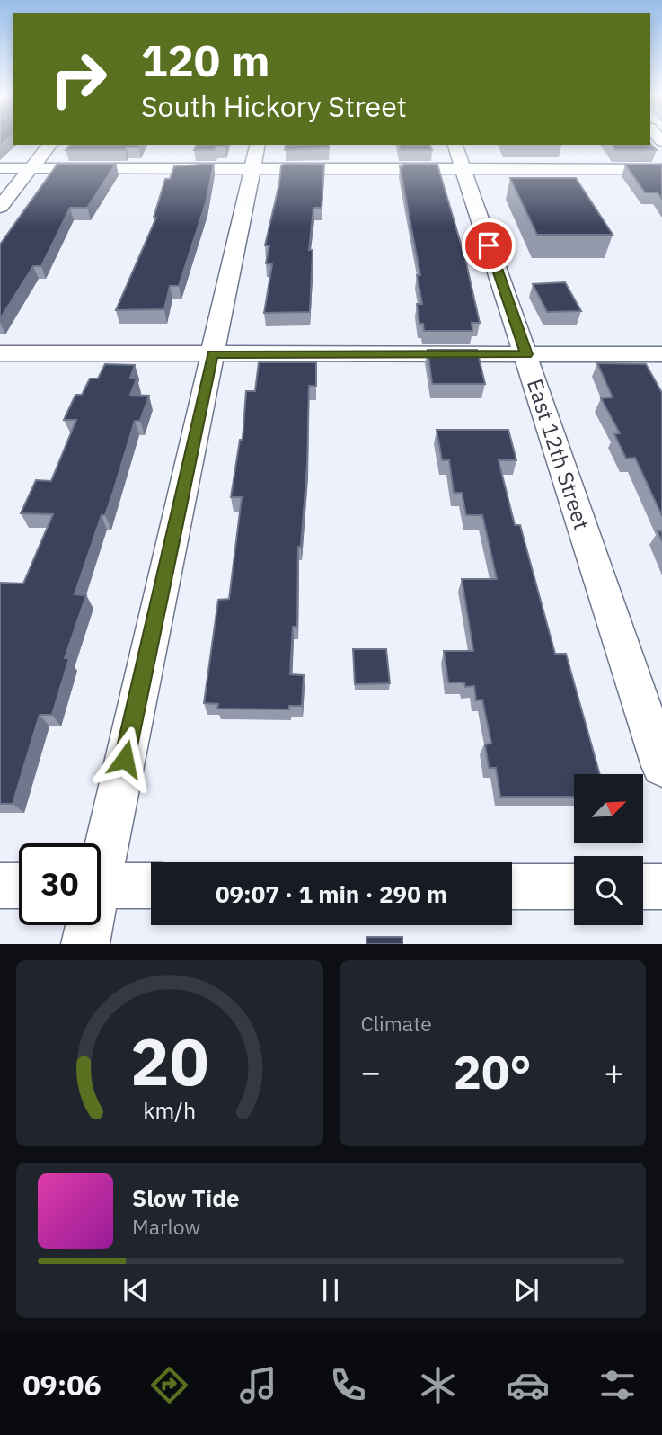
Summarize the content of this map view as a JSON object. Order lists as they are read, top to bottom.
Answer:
{
  "streets": {
    "street": ["East 12th Street"]
  },
  "north": "top right",
  "page": {
    "turn": ["120 m", "South Hickory Street"],
    "limit": "30",
    "trip": "09:07 · 1 min · 290 m",
    "tile": "Climate",
    "heat": ["−", "20°", "+"],
    "song": ["Slow Tide", "Marlow"],
    "tabs": "09:06",
    "gauge": ["20", "km/h"]
  }
}
